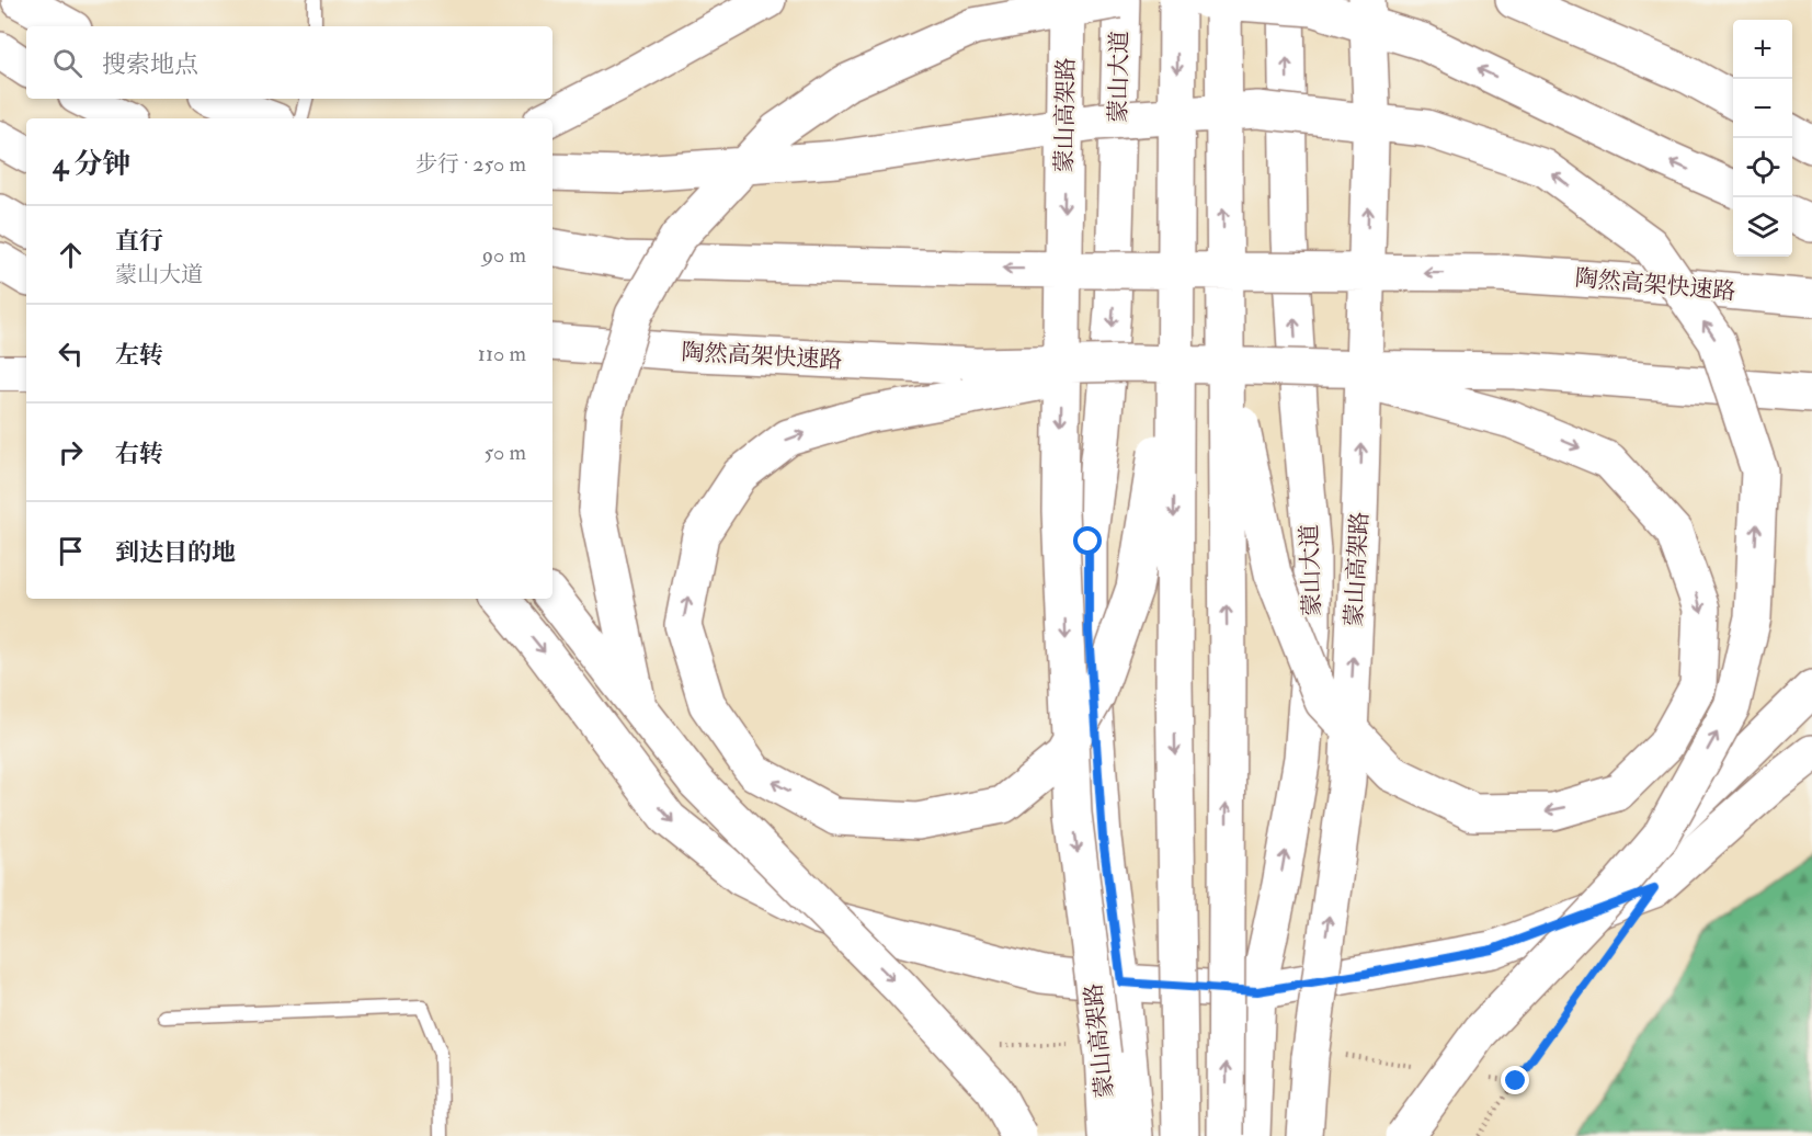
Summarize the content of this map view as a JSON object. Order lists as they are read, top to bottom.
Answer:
{
  "streets": {
    "main road": ["蒙山大道", "蒙山高架路", "陶然高架快速路"]
  },
  "page": {
    "map_buttons": ["+", "−"],
    "search": "搜索地点",
    "heading": ["4 分钟", "步行 · 250 m"],
    "list": [
      ["直行", "蒙山大道", "90 m"],
      ["左转", "110 m"],
      ["右转", "50 m"],
      "到达目的地"
    ]
  }
}
